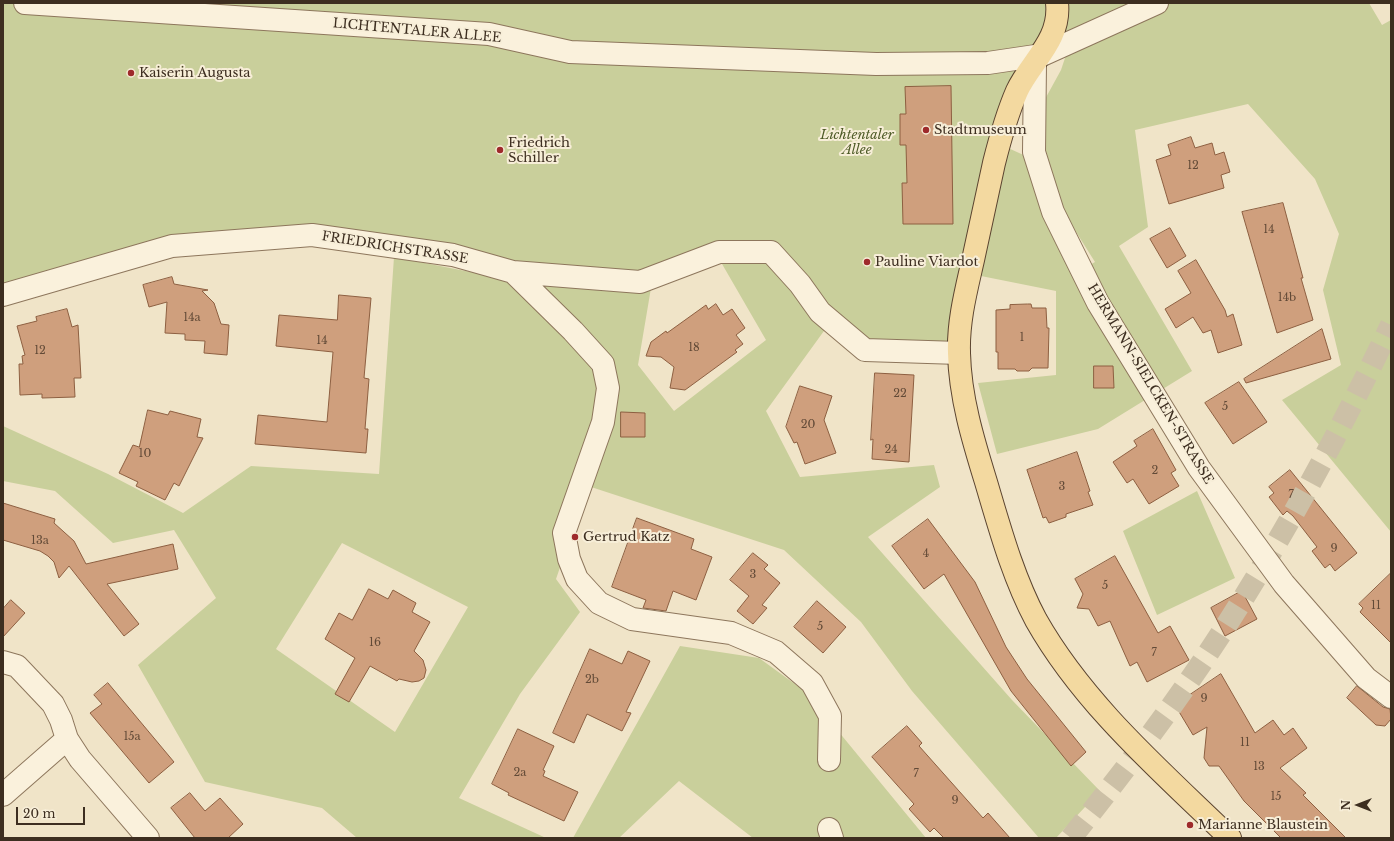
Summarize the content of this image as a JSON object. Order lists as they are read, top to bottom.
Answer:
{
  "streets": {
    "street": ["LICHTENTALER ALLEE", "FRIEDRICHSTRASSE", "HERMANN-SIELCKEN-STRASSE"]
  },
  "crossings": [
    ["LICHTENTALER ALLEE", "HERMANN-SIELCKEN-STRASSE"]
  ],
  "parks": ["Lichtentaler Allee"],
  "places": [
    "Kaiserin Augusta",
    "Stadtmuseum",
    "Friedrich Schiller",
    "Pauline Viardot",
    "Gertrud Katz",
    "Marianne Blaustein"
  ],
  "house_numbers": [
    "12",
    "14",
    "14b",
    "14a",
    "1",
    "14",
    "18",
    "12",
    "22",
    "5",
    "20",
    "24",
    "10",
    "2",
    "3",
    "7",
    "13a",
    "9",
    "4",
    "3",
    "5",
    "11",
    "5",
    "16",
    "7",
    "2b",
    "9",
    "15a",
    "11",
    "13",
    "2a",
    "7",
    "15",
    "9"
  ],
  "scale_bar": "20 m",
  "north": "left"
}
